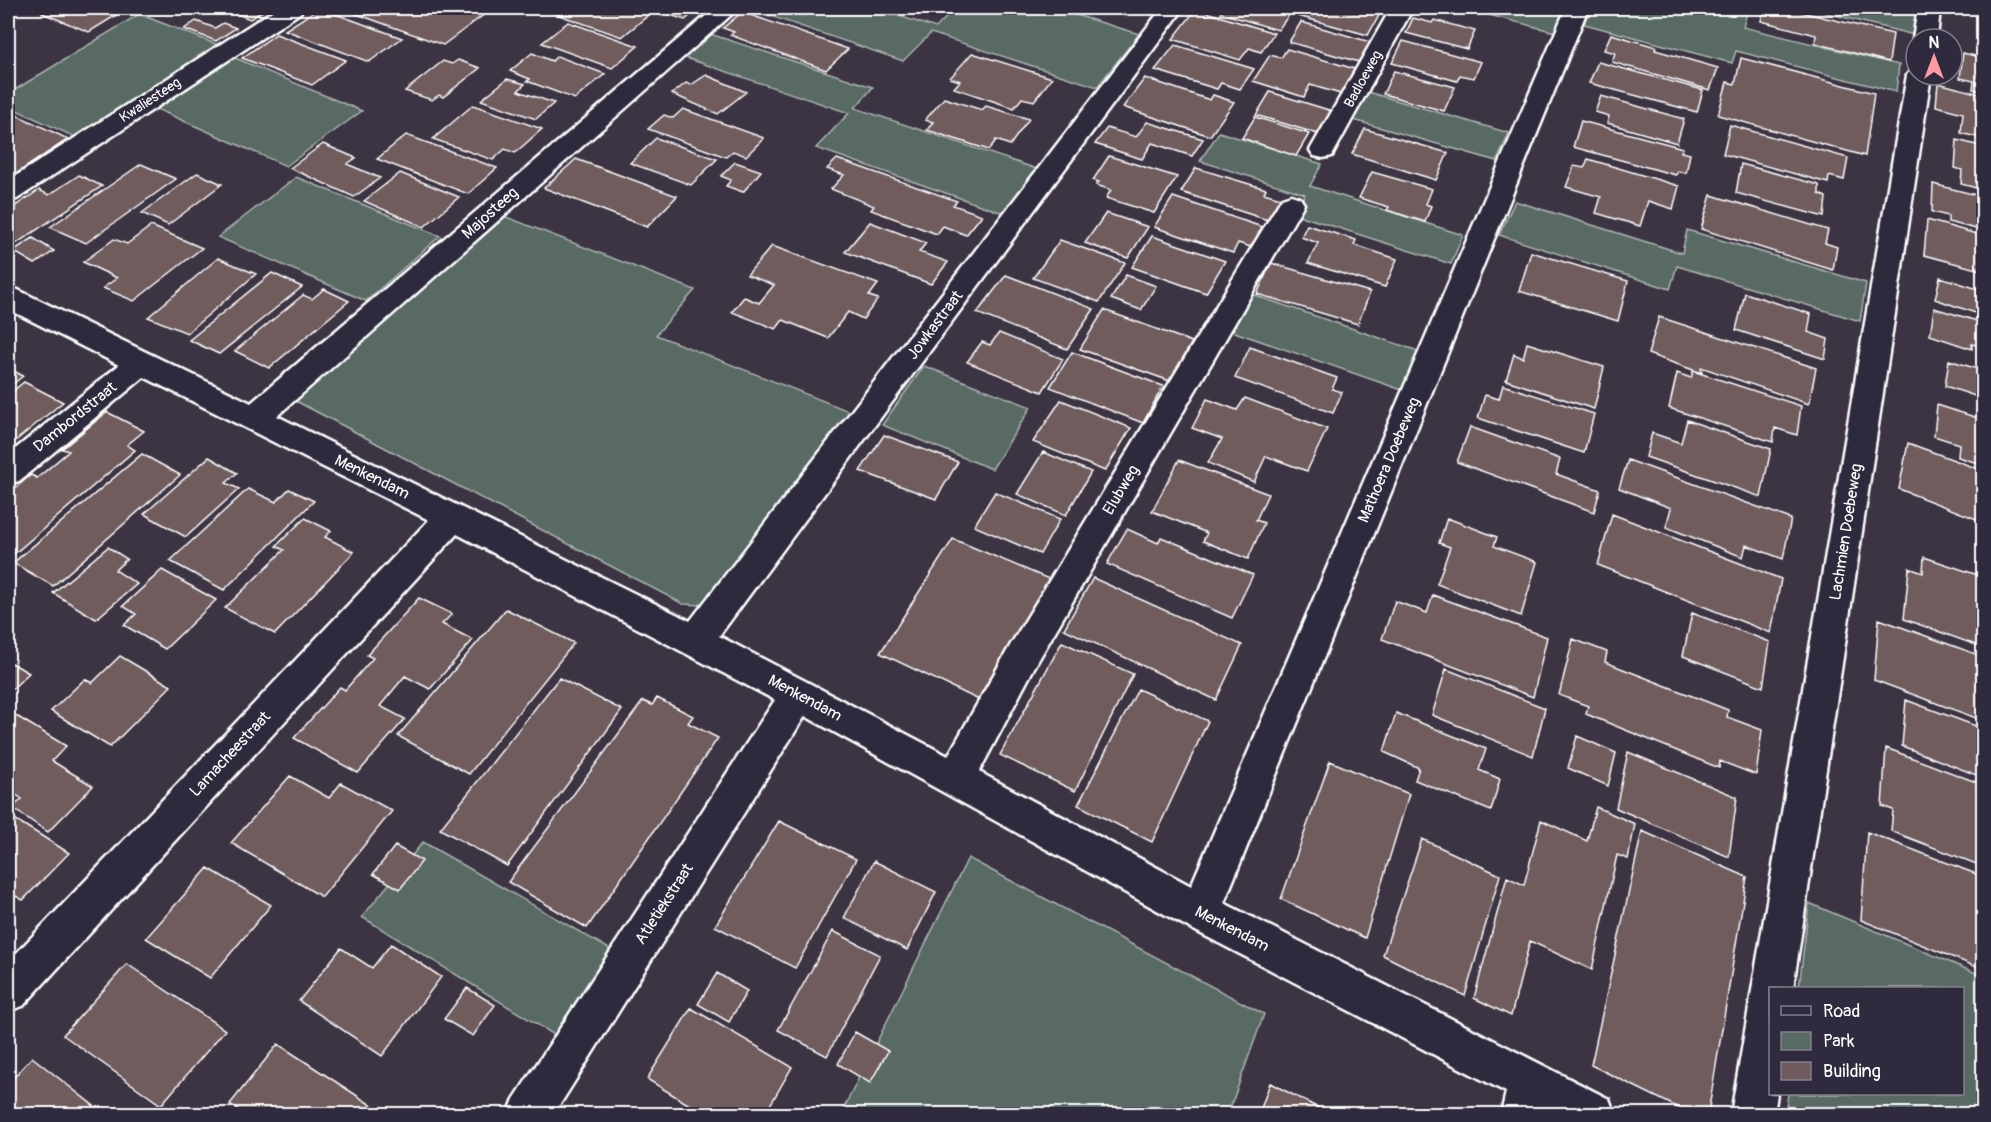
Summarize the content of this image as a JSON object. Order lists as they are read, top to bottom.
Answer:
{
  "streets": {
    "street": [
      "Badloeweg",
      "Kwaliesteeg",
      "Majosteeg",
      "Jowkastraat",
      "Dambordstraat",
      "Mathoera Doebeweg",
      "Menkendam",
      "Elubweg",
      "Lachmien Doebeweg",
      "Lamacheestraat",
      "Atletiekstraat"
    ]
  },
  "crossings": [
    ["Majosteeg", "Menkendam"],
    ["Jowkastraat", "Menkendam"],
    ["Dambordstraat", "Menkendam"],
    ["Mathoera Doebeweg", "Menkendam"],
    ["Menkendam", "Elubweg"],
    ["Menkendam", "Lamacheestraat"],
    ["Menkendam", "Atletiekstraat"]
  ],
  "legend": ["Road", "Park", "Building"],
  "north": "top"
}
